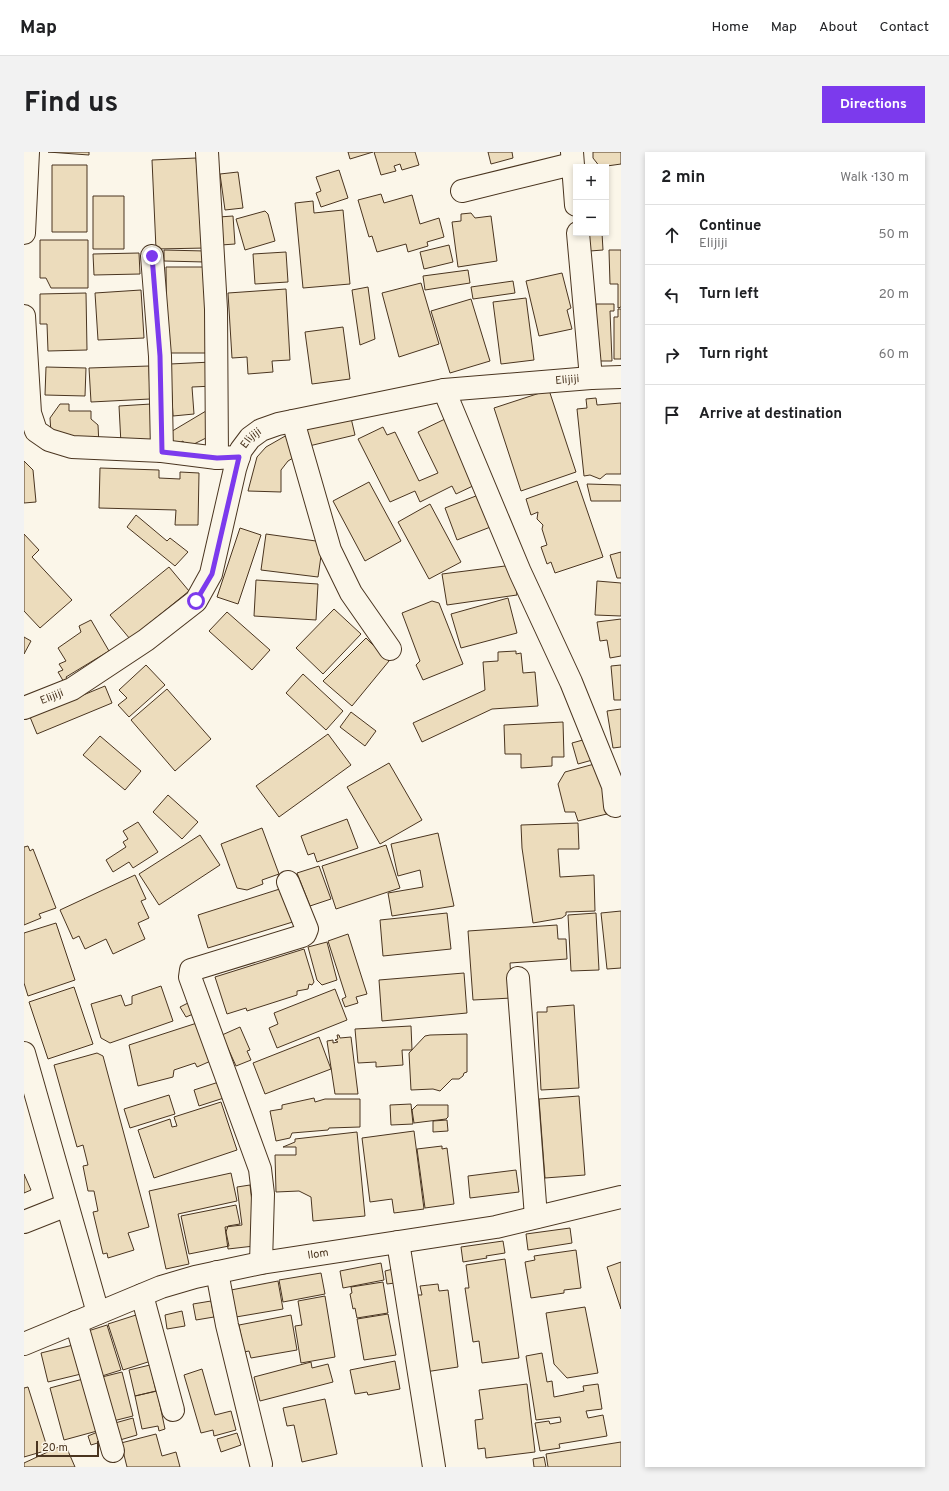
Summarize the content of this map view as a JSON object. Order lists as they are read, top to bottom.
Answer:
{
  "streets": {
    "street": ["Elijiji", "Ilom"]
  },
  "scale_bar": "20 m",
  "page": {
    "header": "Map",
    "nav": [
      "Home",
      "Map",
      "About",
      "Contact"
    ],
    "title": "Find us",
    "buttons": "Directions",
    "heading": ["2 min", "Walk · 130 m"],
    "map_buttons": ["+", "−"],
    "list": [
      ["Continue", "Elijiji", "50 m"],
      ["Turn left", "20 m"],
      ["Turn right", "60 m"],
      "Arrive at destination"
    ],
    "scale": "20 m"
  }
}
